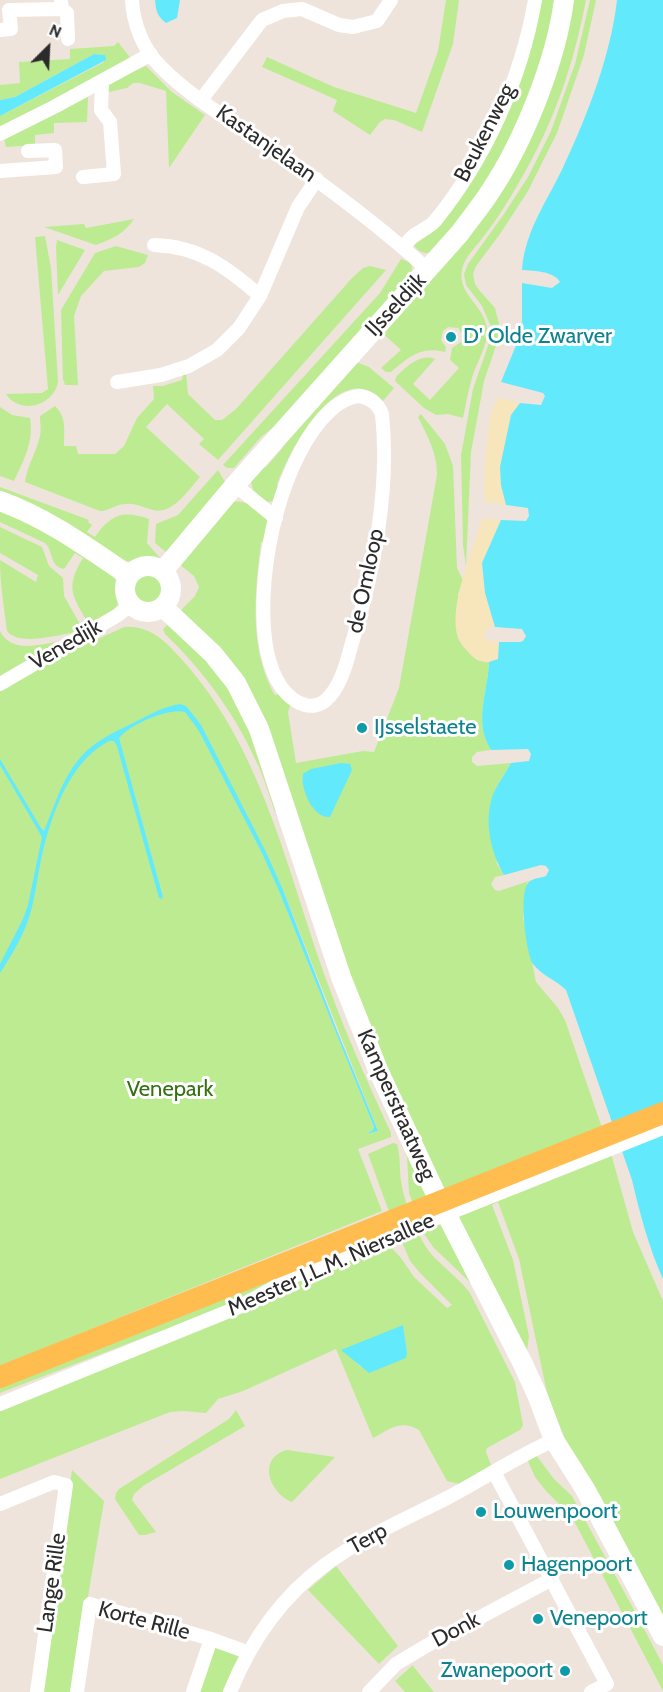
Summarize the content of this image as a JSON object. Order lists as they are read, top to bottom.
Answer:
{
  "streets": {
    "main road": ["IJsseldijk", "Kamperstraatweg", "Meester J.L.M. Niersallee"],
    "street": [
      "Beukenweg",
      "Kastanjelaan",
      "de Omloop",
      "Venedijk",
      "Terp",
      "Lange Rille",
      "Korte Rille",
      "Donk"
    ]
  },
  "crossings": [
    ["Beukenweg", "Kastanjelaan"],
    ["Kastanjelaan", "IJsseldijk"],
    ["IJsseldijk", "Venedijk"],
    ["IJsseldijk", "Kamperstraatweg"],
    ["Venedijk", "Kamperstraatweg"],
    ["Kamperstraatweg", "Terp"],
    ["Terp", "Korte Rille"]
  ],
  "parks": ["Venepark"],
  "places": [
    "D' Olde Zwarver",
    "IJsselstaete",
    "Louwenpoort",
    "Hagenpoort",
    "Venepoort",
    "Zwanepoort"
  ],
  "north": "top right"
}
